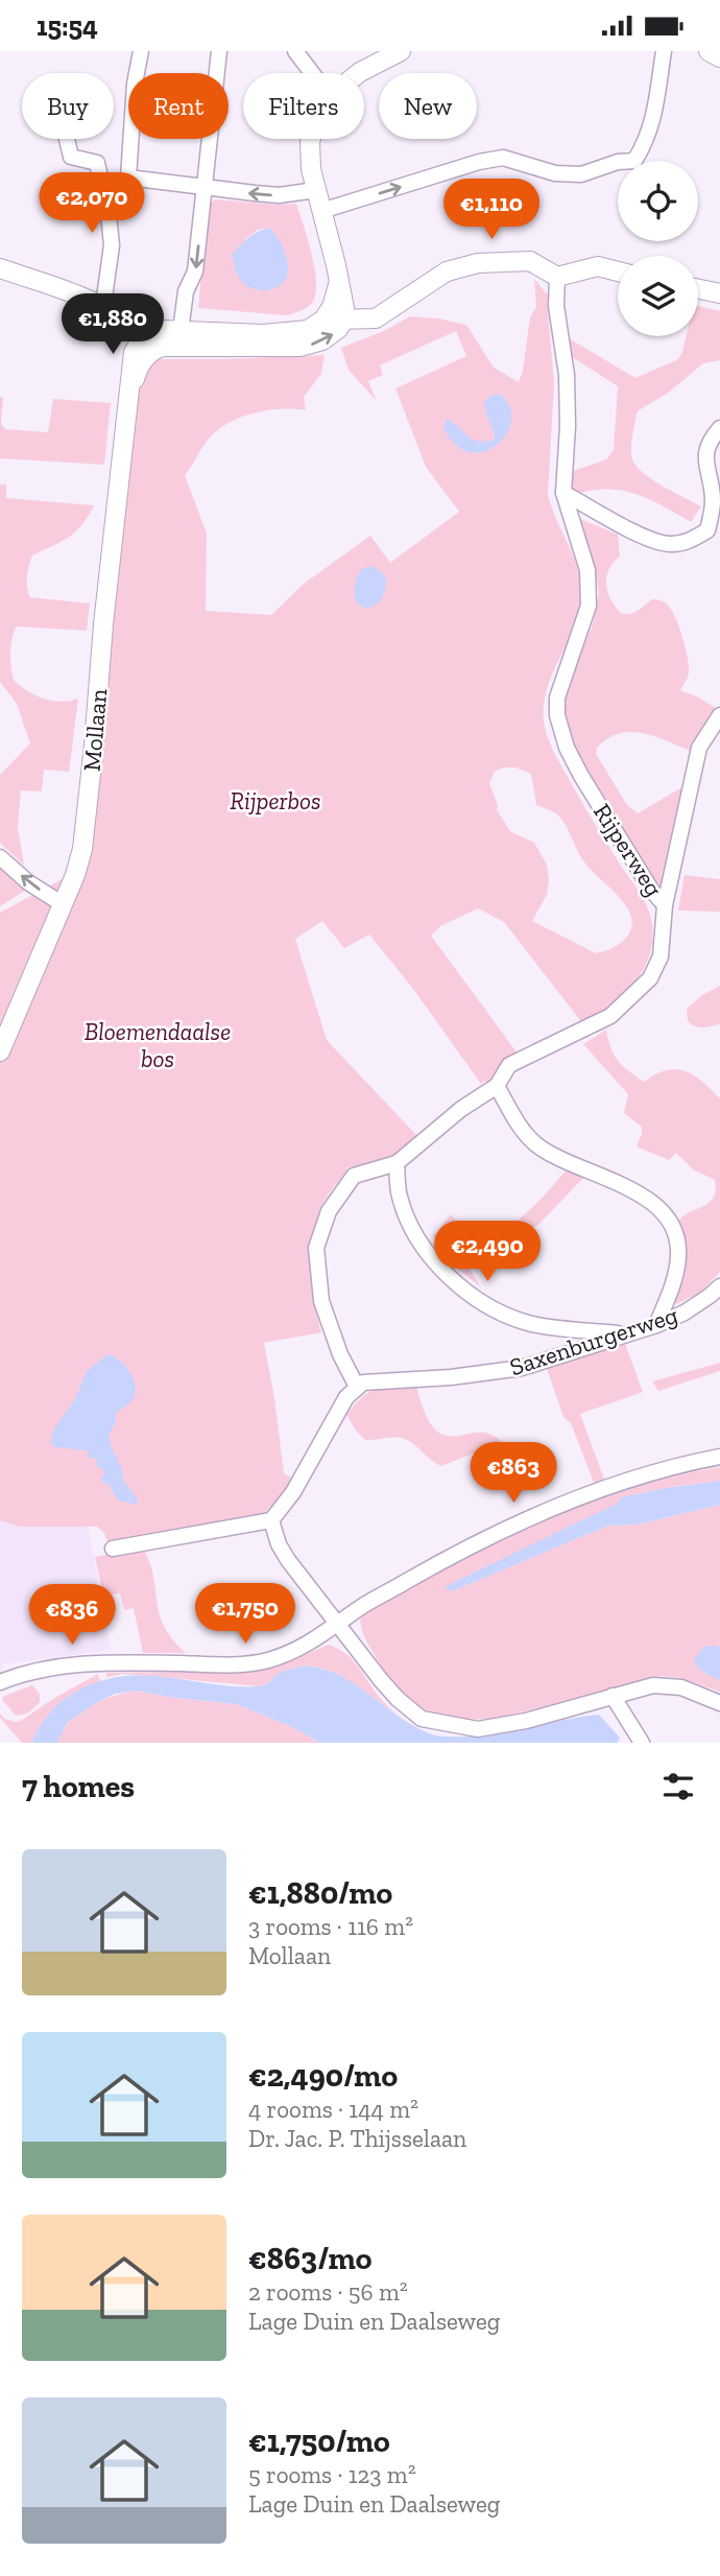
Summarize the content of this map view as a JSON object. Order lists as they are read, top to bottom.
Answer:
{
  "streets": {
    "street": ["Mollaan", "Rijperweg", "Saxenburgerweg"]
  },
  "crossings": [
    ["Rijperweg", "Saxenburgerweg"]
  ],
  "parks": ["Rijperbos", "Bloemendaalse bos"],
  "page": {
    "status": "15:54",
    "chip": [
      "Buy",
      "Rent",
      "Filters",
      "New"
    ],
    "price": [
      "€2,070",
      "€1,110",
      "€1,880",
      "€2,490",
      "€863",
      "€1,750",
      "€836"
    ],
    "heading": "7 homes",
    "list": [
      {
        "name": "€1,880/mo",
        "note": "3 rooms · 116 m² · Mollaan"
      },
      {
        "name": "€2,490/mo",
        "note": "4 rooms · 144 m² · Dr. Jac. P. Thijsselaan"
      },
      {
        "name": "€863/mo",
        "note": "2 rooms · 56 m² · Lage Duin en Daalseweg"
      },
      {
        "name": "€1,750/mo",
        "note": "5 rooms · 123 m² · Lage Duin en Daalseweg"
      }
    ]
  }
}
